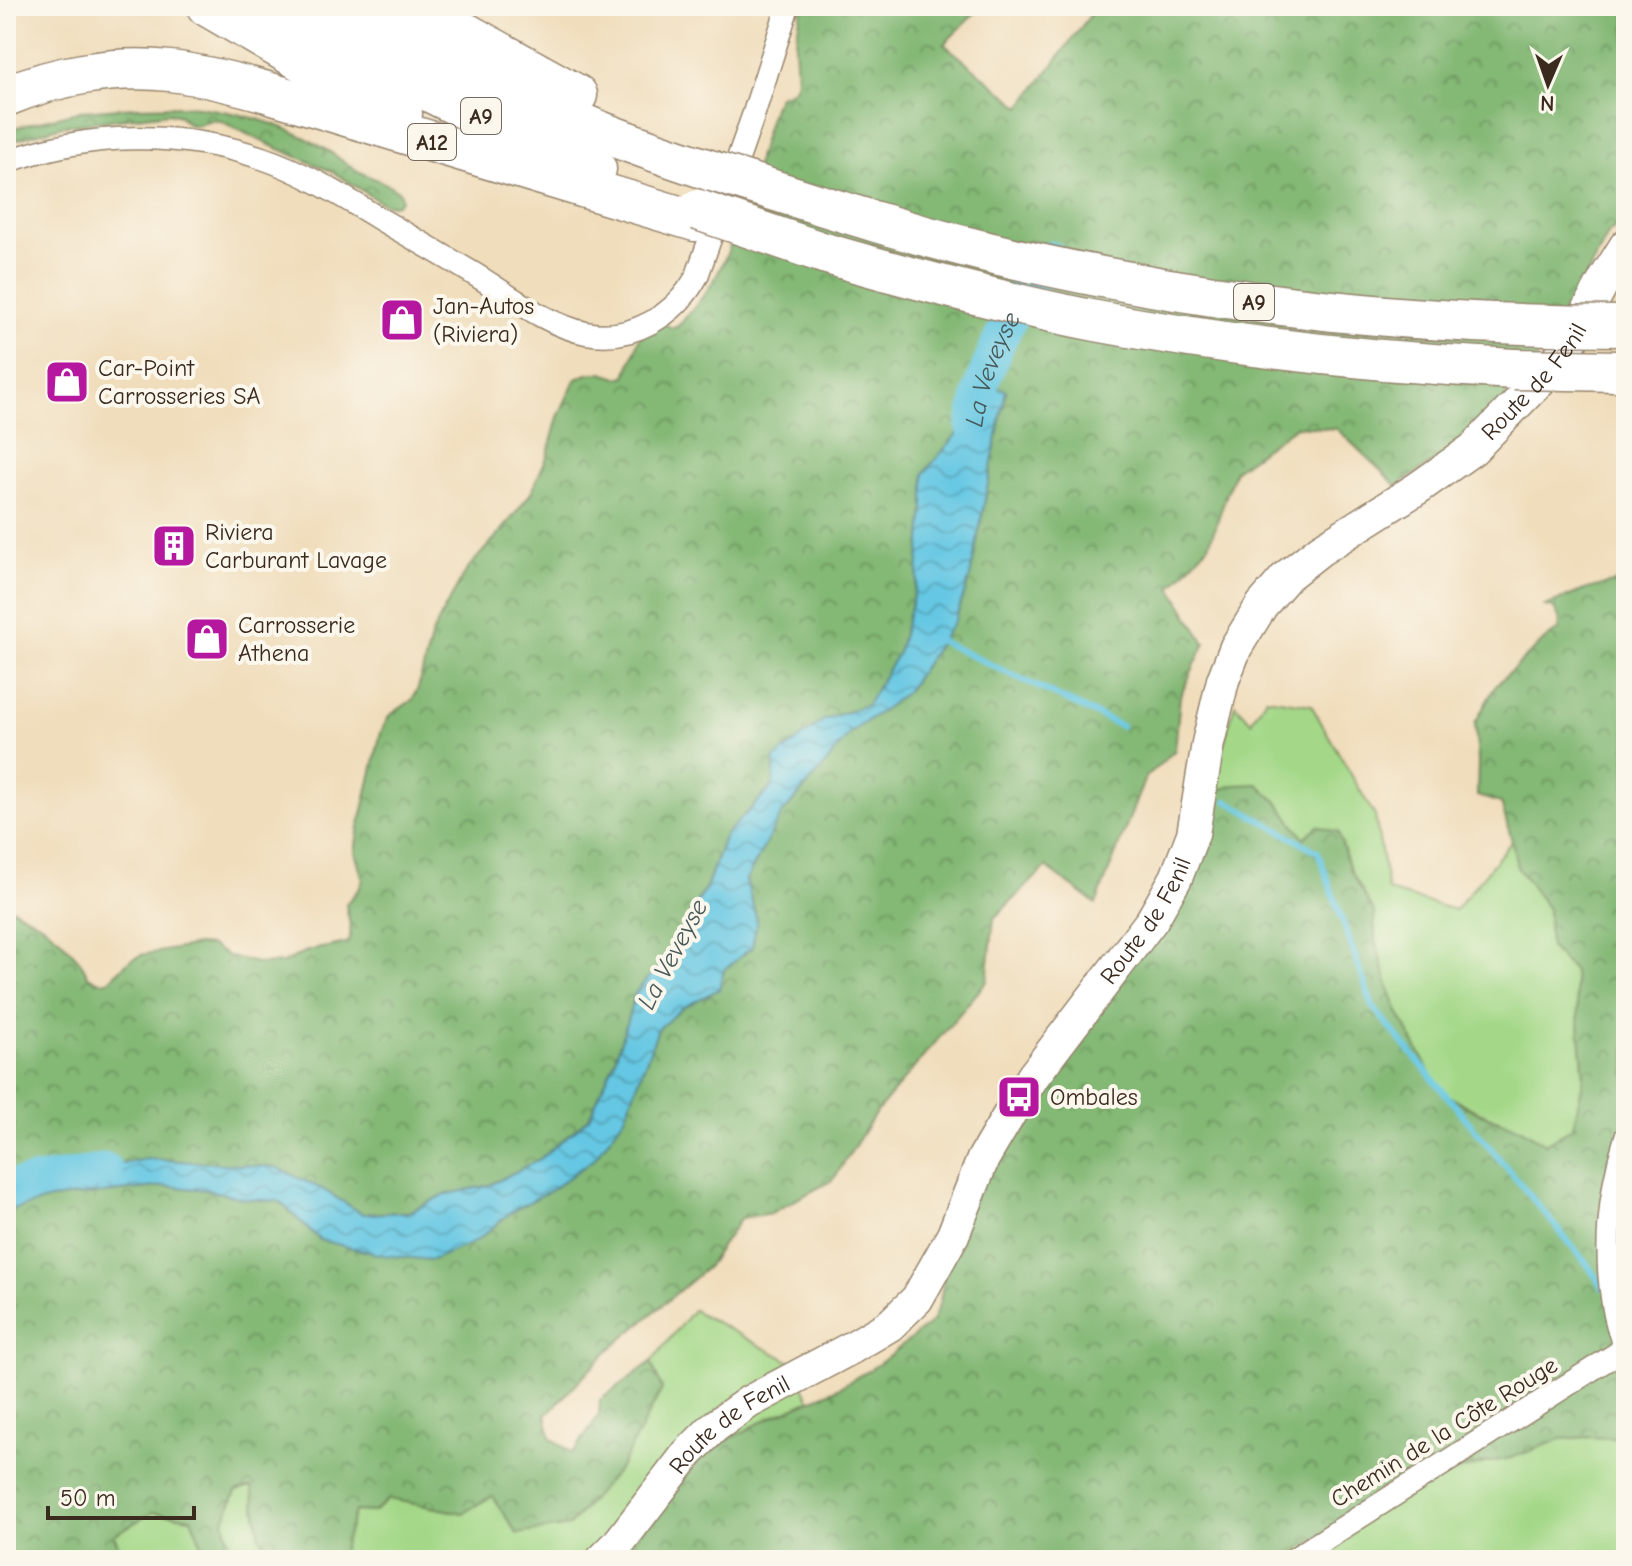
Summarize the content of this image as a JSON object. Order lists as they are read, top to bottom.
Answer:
{
  "streets": {
    "highway": ["A9", "A12"],
    "street": ["Route de Fenil", "Chemin de la Côte Rouge"]
  },
  "crossings": [
    ["A9", "A12"]
  ],
  "water": ["La Veveyse"],
  "places": {
    "shop": ["Jan-Autos (Riviera)", "Car-Point Carrosseries SA", "Carrosserie Athena"],
    "building": ["Riviera Carburant Lavage"],
    "bus stop": ["Ombales"]
  },
  "scale_bar": "50 m",
  "north": "bottom"
}
